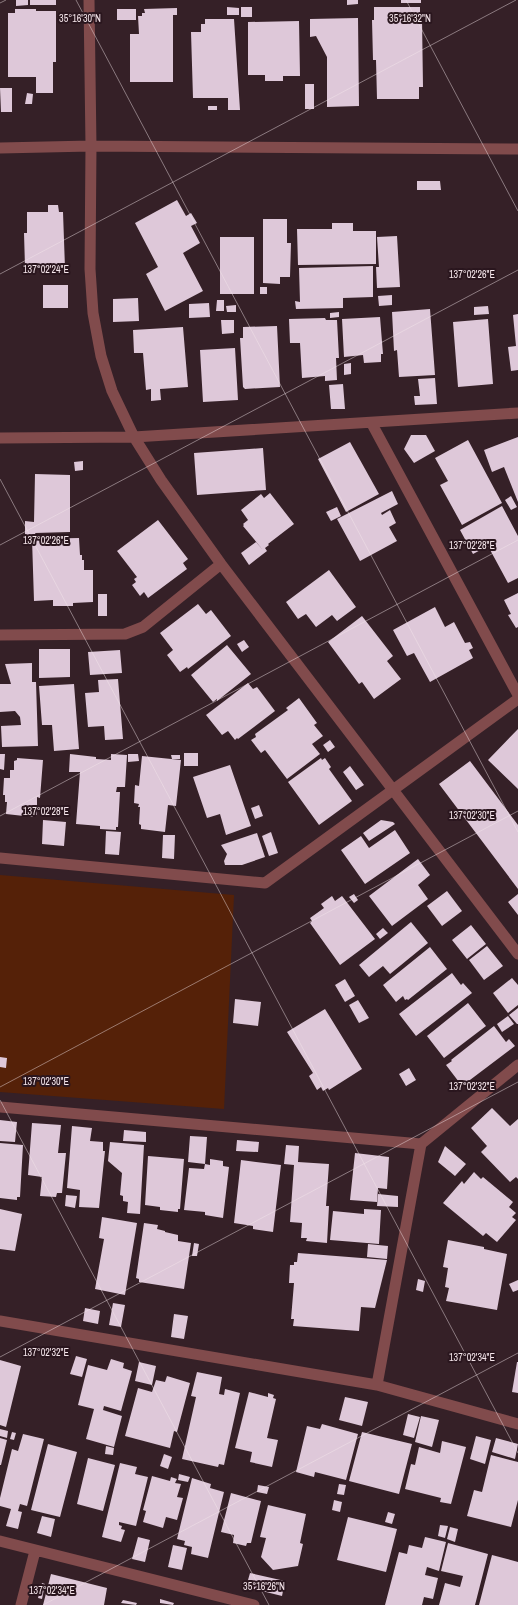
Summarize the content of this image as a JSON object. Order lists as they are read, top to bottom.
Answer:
{
  "coordinates": [
    "35°16'30\"N",
    "35°16'32\"N",
    "137°02'24\"E",
    "137°02'26\"E",
    "137°02'28\"E",
    "137°02'30\"E",
    "137°02'32\"E",
    "137°02'34\"E",
    "35°16'26\"N"
  ]
}
